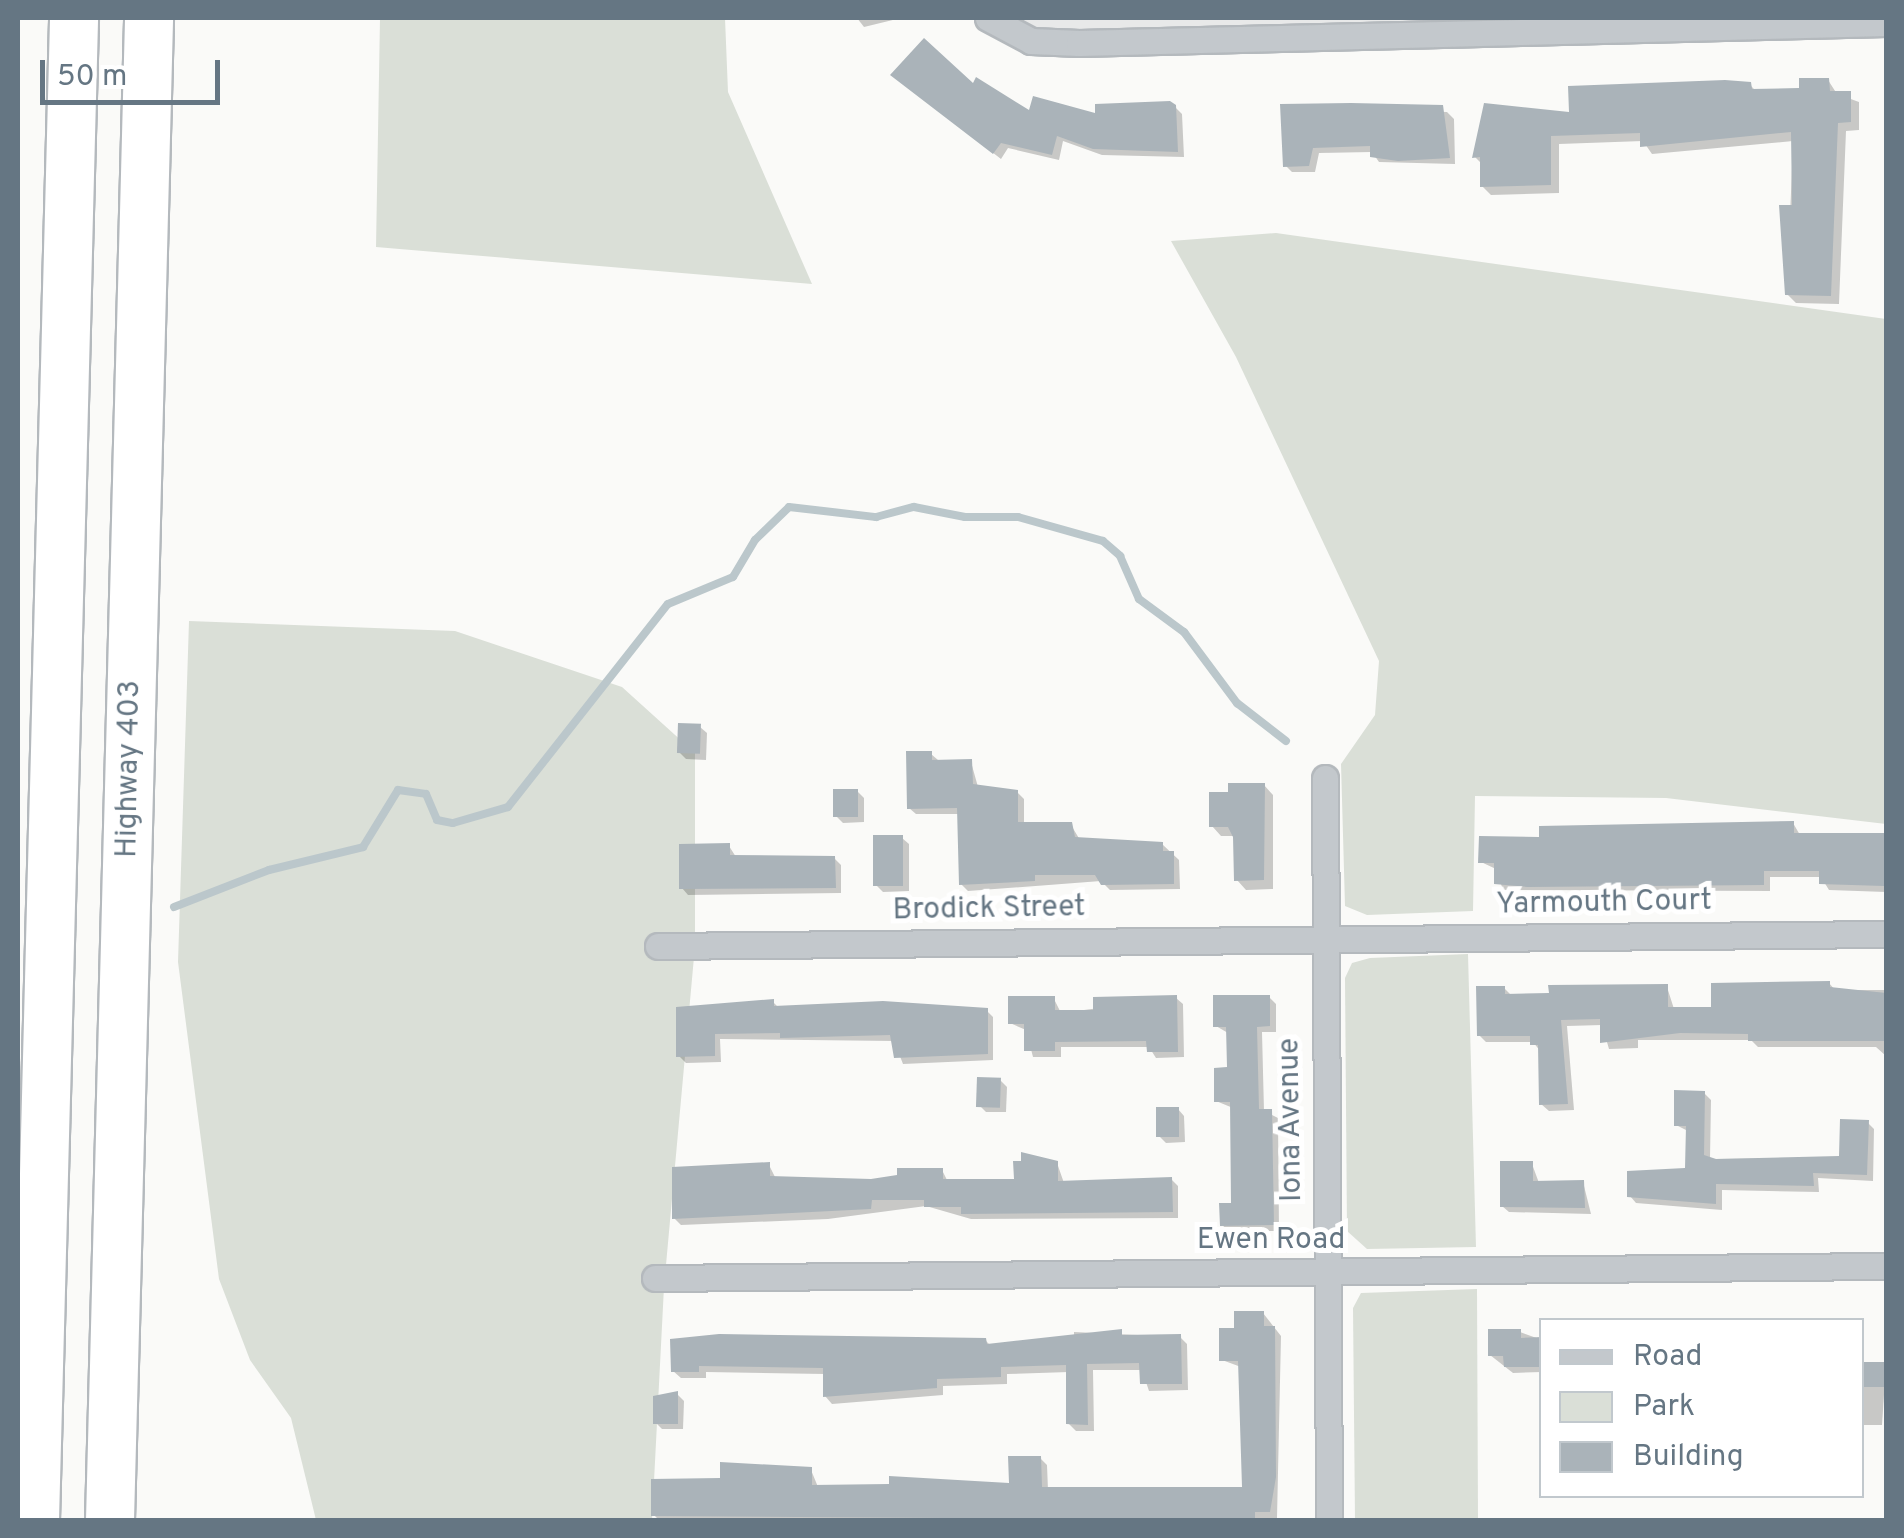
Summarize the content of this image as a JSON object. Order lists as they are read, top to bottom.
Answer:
{
  "streets": {
    "highway": ["Highway 403"],
    "street": [
      "Yarmouth Court",
      "Brodick Street",
      "Iona Avenue",
      "Ewen Road"
    ]
  },
  "crossings": [
    ["Yarmouth Court", "Brodick Street"],
    ["Yarmouth Court", "Iona Avenue"],
    ["Brodick Street", "Iona Avenue"],
    ["Iona Avenue", "Ewen Road"]
  ],
  "legend": ["Road", "Park", "Building"],
  "scale_bar": "50 m"
}
